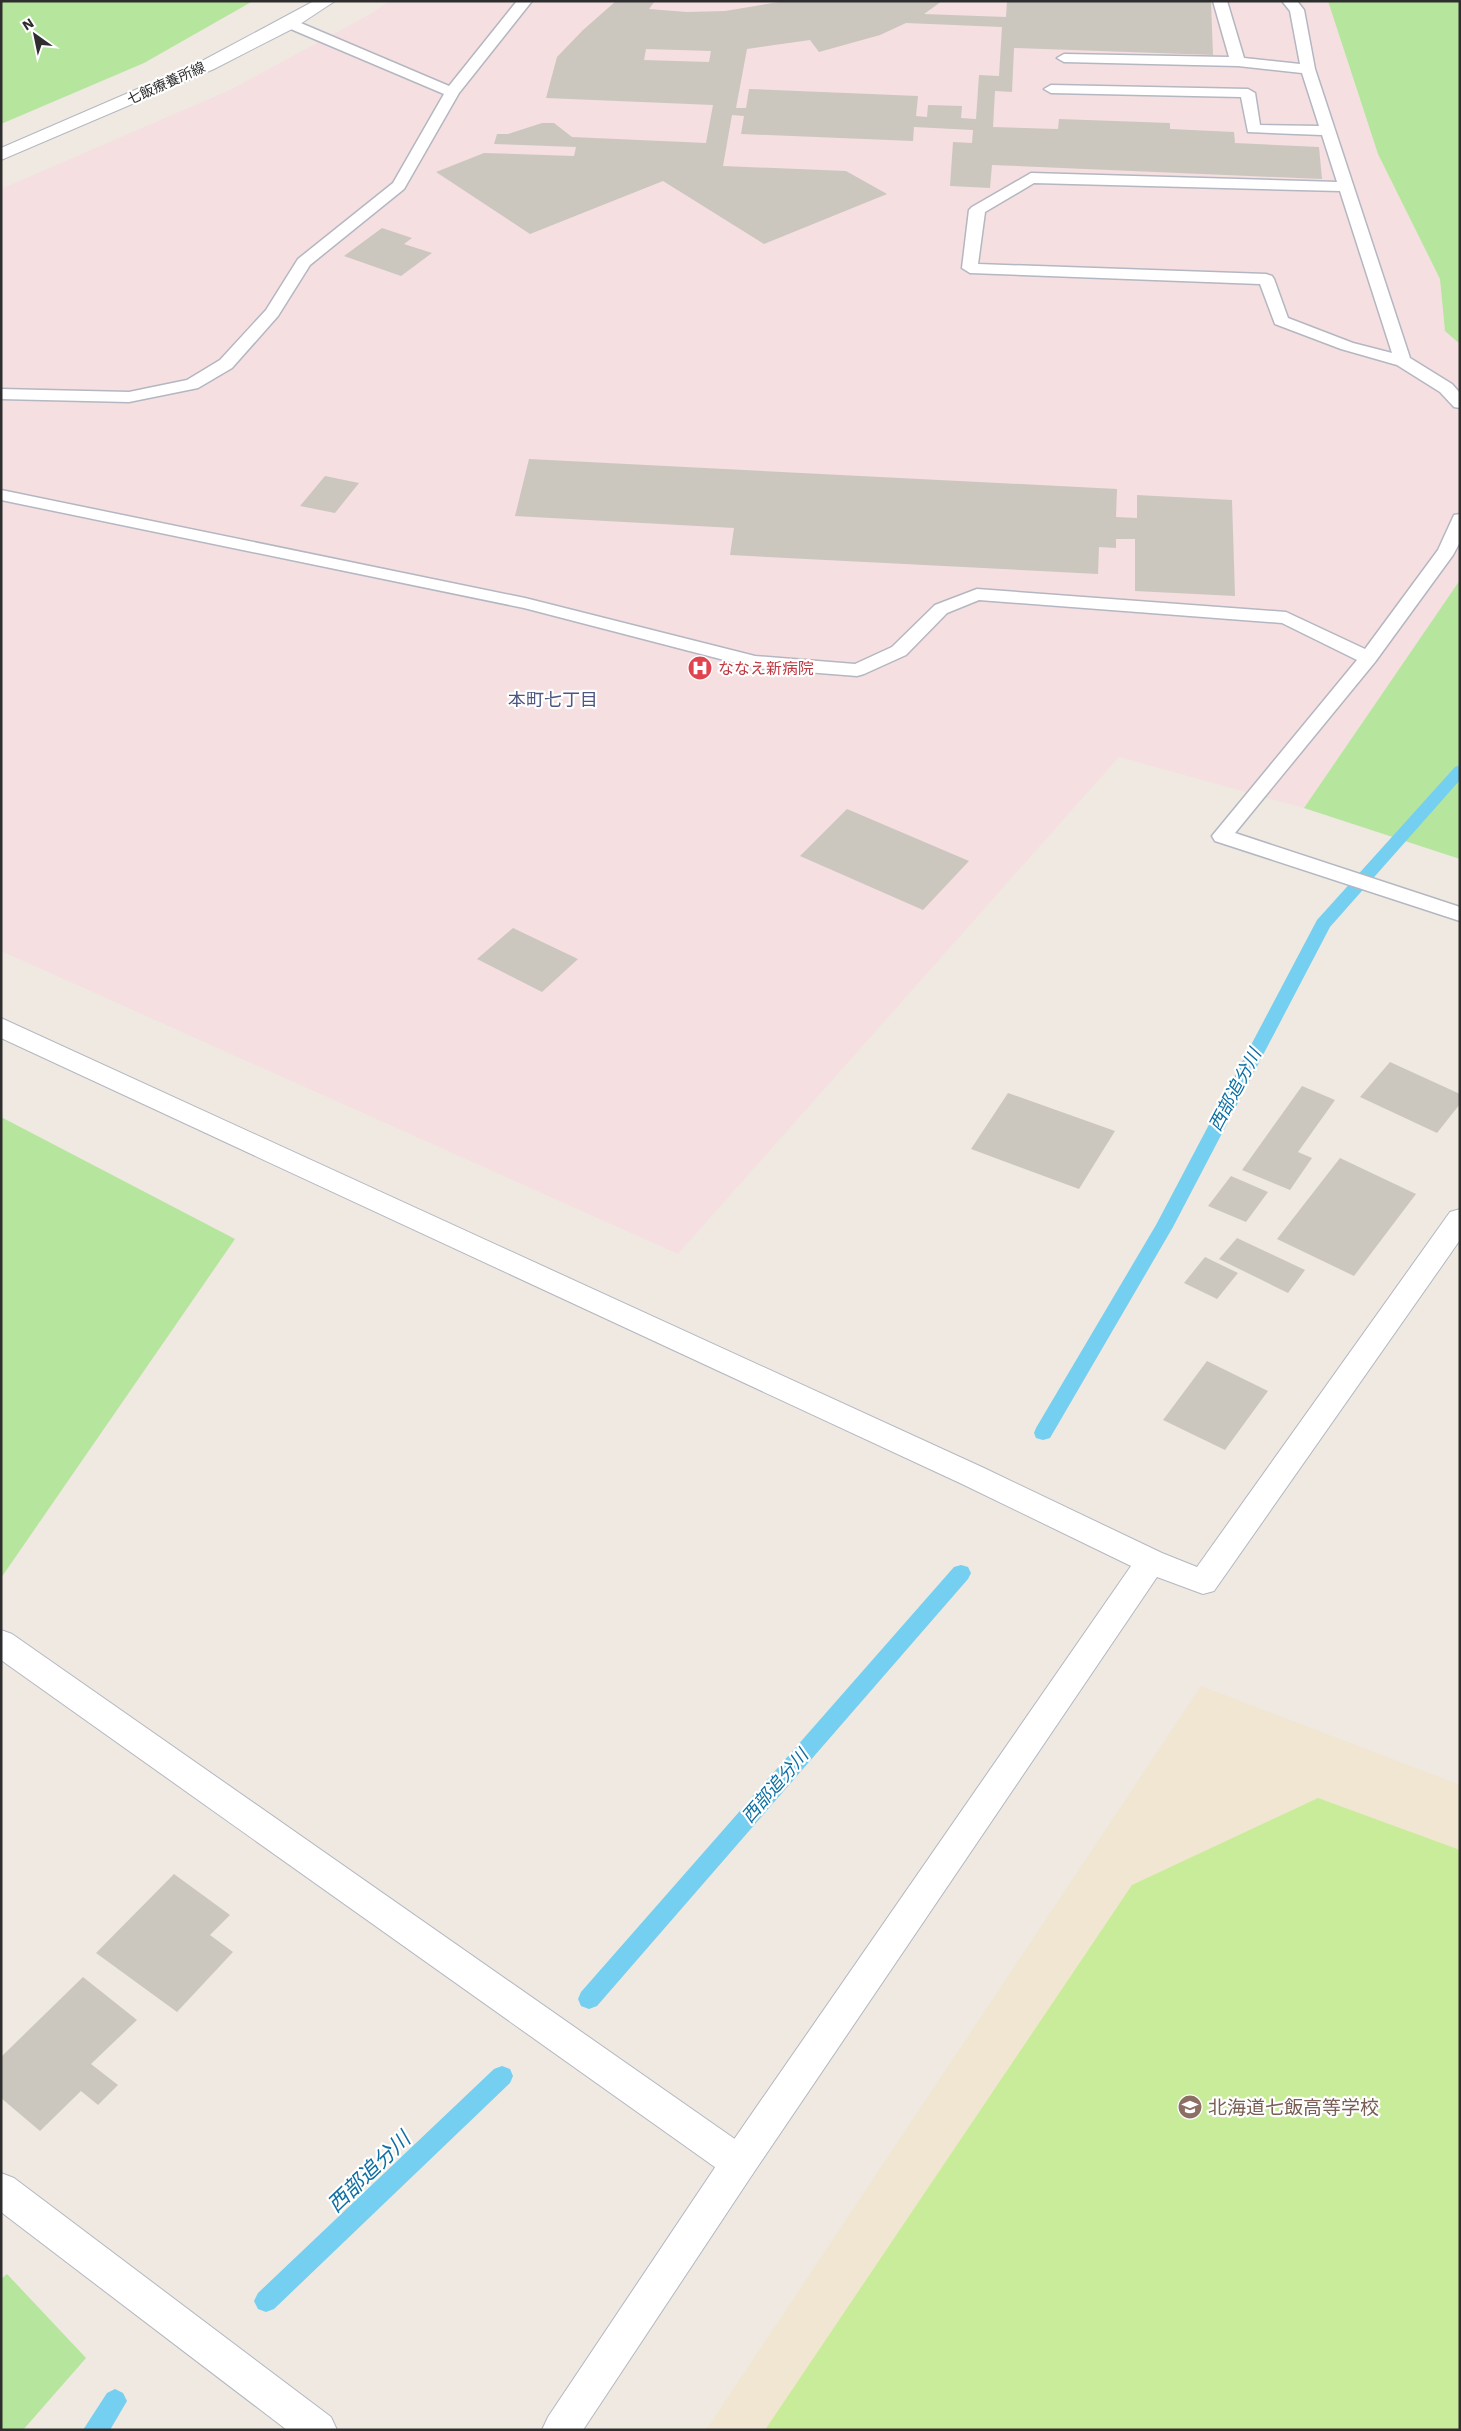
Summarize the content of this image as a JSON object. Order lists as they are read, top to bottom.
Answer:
{
  "streets": {
    "street": ["七飯療養所線"]
  },
  "districts": ["本町七丁目"],
  "water": ["西部追分川"],
  "places": {
    "hospital": ["ななえ新病院"],
    "school or university": ["北海道七飯高等学校"]
  },
  "north": "top left"
}
